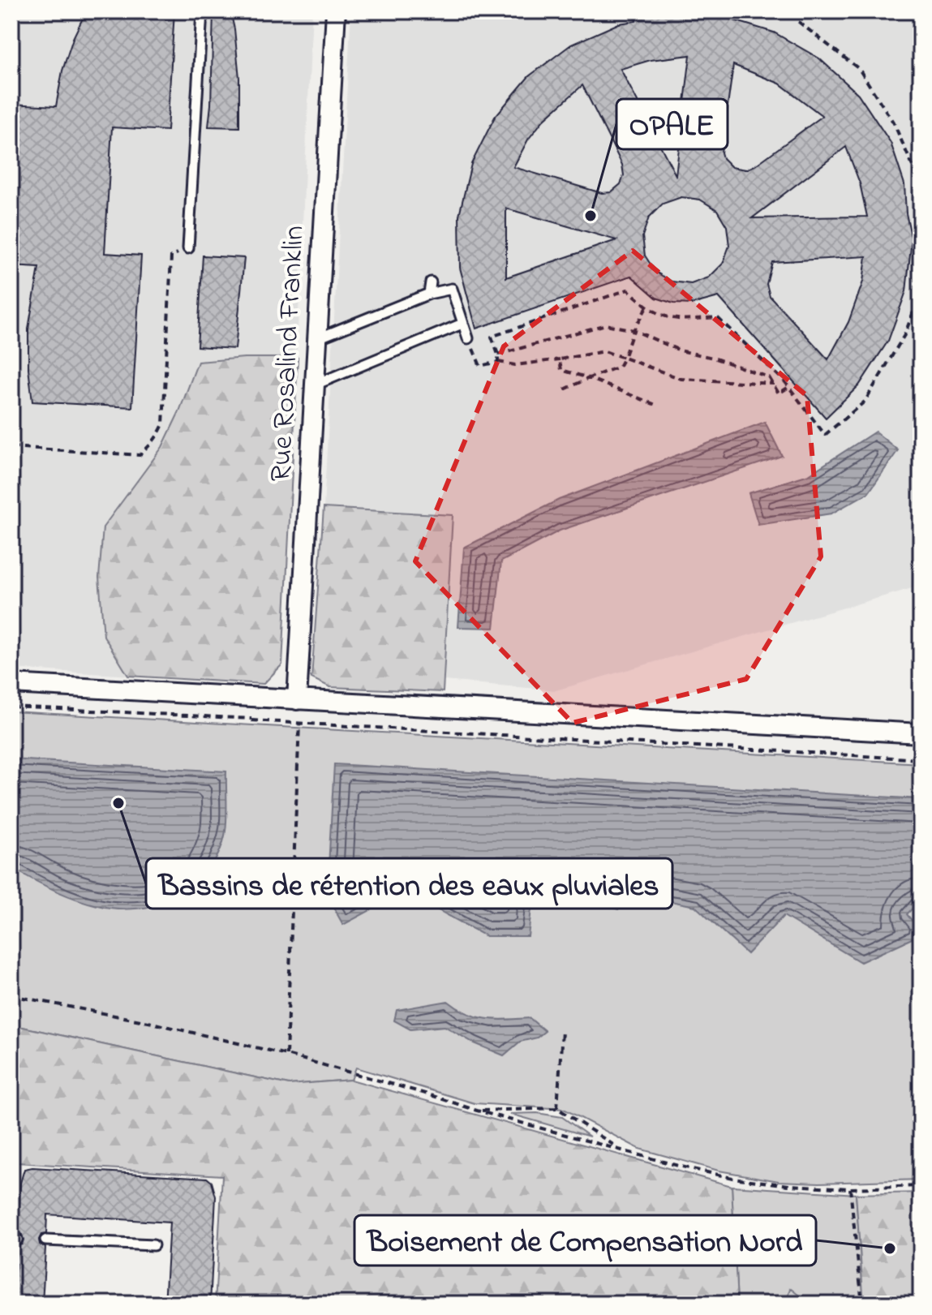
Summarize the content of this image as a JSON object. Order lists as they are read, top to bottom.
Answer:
{
  "streets": {
    "street": ["Rue Rosalind Franklin"]
  },
  "places": ["OPALE", "Bassins de rétention des eaux pluviales", "Boisement de Compensation Nord"]
}
